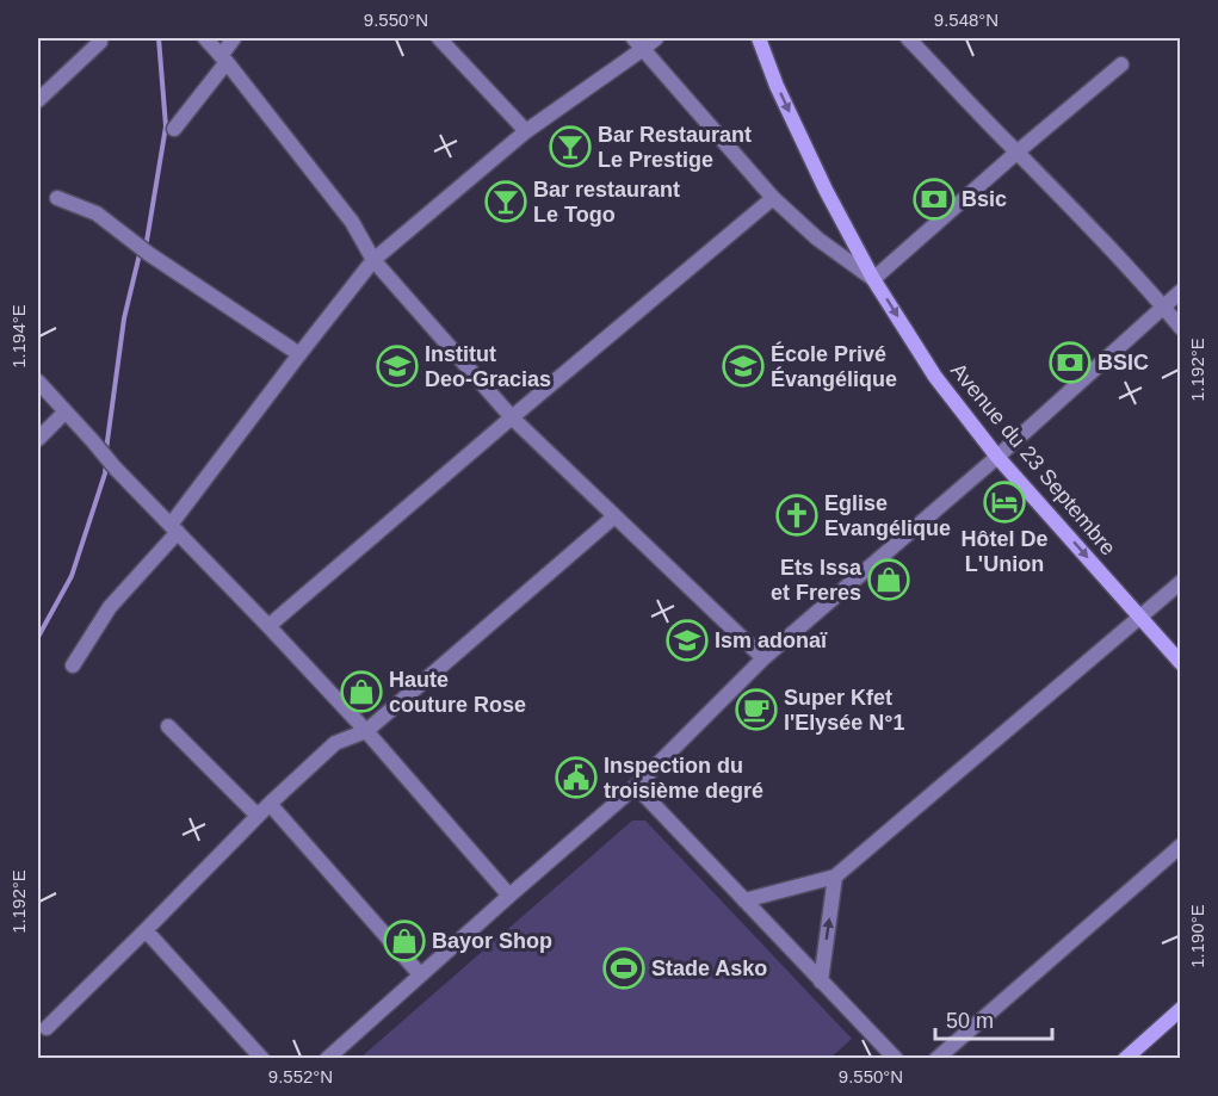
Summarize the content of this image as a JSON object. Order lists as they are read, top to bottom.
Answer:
{
  "streets": {
    "main road": ["Avenue du 23 Septembre"]
  },
  "one_way": ["Avenue du 23 Septembre"],
  "places": {
    "bar": ["Bar Restaurant Le Prestige", "Bar restaurant Le Togo"],
    "bank": ["Bsic", "BSIC"],
    "school or university": ["Institut Deo-Gracias", "École Privé Évangélique", "Ism adonaï"],
    "hotel": ["Hôtel De L'Union"],
    "church": ["Eglise Evangélique"],
    "shop": ["Ets Issa et Freres", "Haute couture Rose", "Bayor Shop"],
    "cafe": ["Super Kfet l'Elysée N°1"],
    "public building": ["Inspection du troisième degré"],
    "sports": ["Stade Asko"]
  },
  "scale_bar": "50 m",
  "coordinates": [
    "9.550°N",
    "9.548°N",
    "1.194°E",
    "1.192°E",
    "1.190°E",
    "9.552°N"
  ]
}
